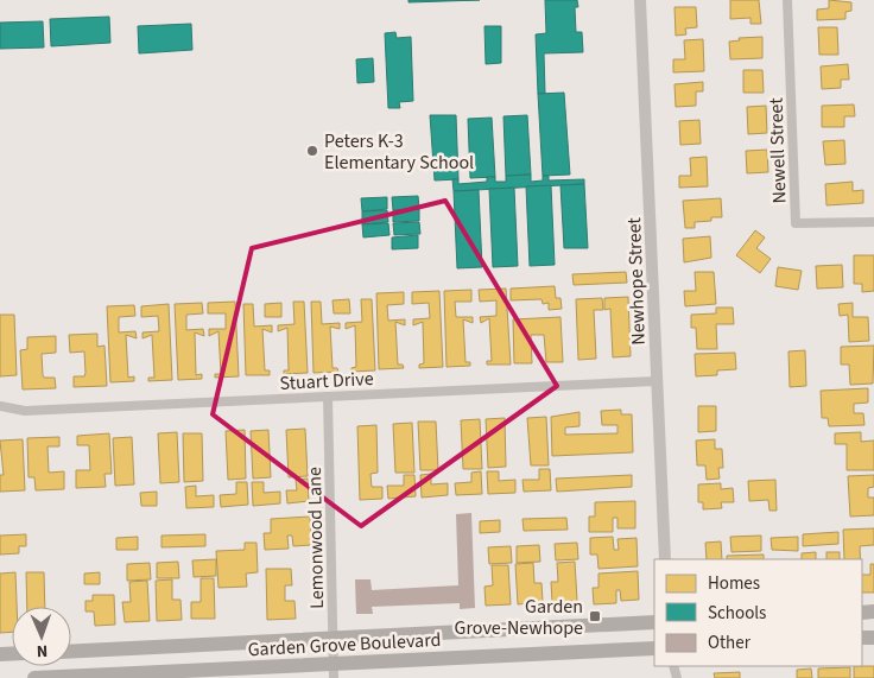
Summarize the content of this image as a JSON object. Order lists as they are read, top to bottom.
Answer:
{
  "streets": {
    "main road": ["Garden Grove Boulevard"],
    "street": [
      "Newell Street",
      "Newhope Street",
      "Stuart Drive",
      "Lemonwood Lane"
    ]
  },
  "crossings": [
    ["Newhope Street", "Stuart Drive"],
    ["Stuart Drive", "Lemonwood Lane"],
    ["Lemonwood Lane", "Garden Grove Boulevard"]
  ],
  "places": {
    "other": ["Peters K-3 Elementary School"],
    "transit": ["Garden Grove-Newhope"]
  },
  "legend": ["Homes", "Schools", "Other"],
  "north": "bottom"
}
